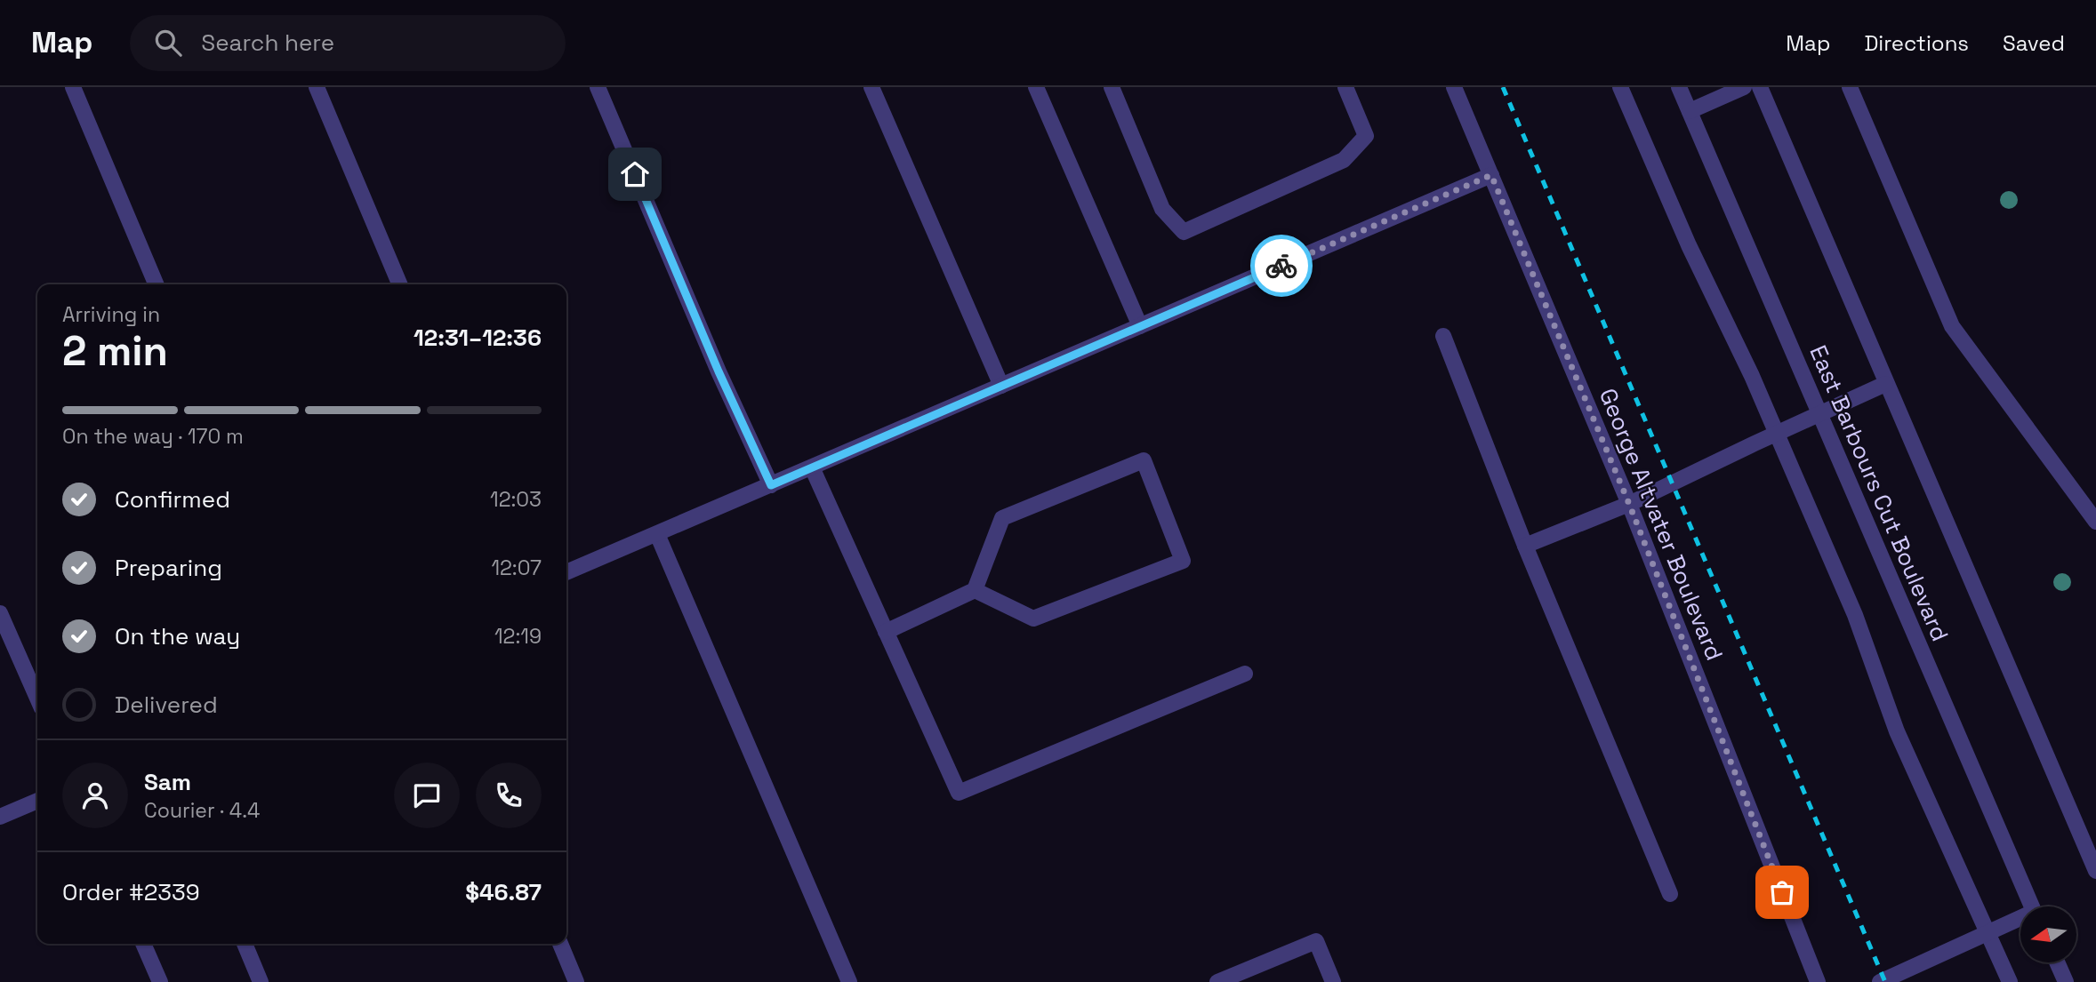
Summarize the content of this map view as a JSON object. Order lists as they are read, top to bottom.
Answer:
{
  "streets": {
    "street": ["East Barbours Cut Boulevard", "George Altvater Boulevard"]
  },
  "north": "left",
  "page": {
    "header": "Map",
    "search": "Search here",
    "nav": ["Map", "Directions", "Saved"],
    "heading": ["2 min", "Arriving in", "12:31–12:36"],
    "panel": [
      "Sam",
      "Courier · 4.4",
      "Order #2339",
      "$46.87"
    ],
    "bar": "On the way · 170 m",
    "list": [
      ["Confirmed", "12:03"],
      ["Preparing", "12:07"],
      ["On the way", "12:19"],
      "Delivered"
    ]
  }
}
